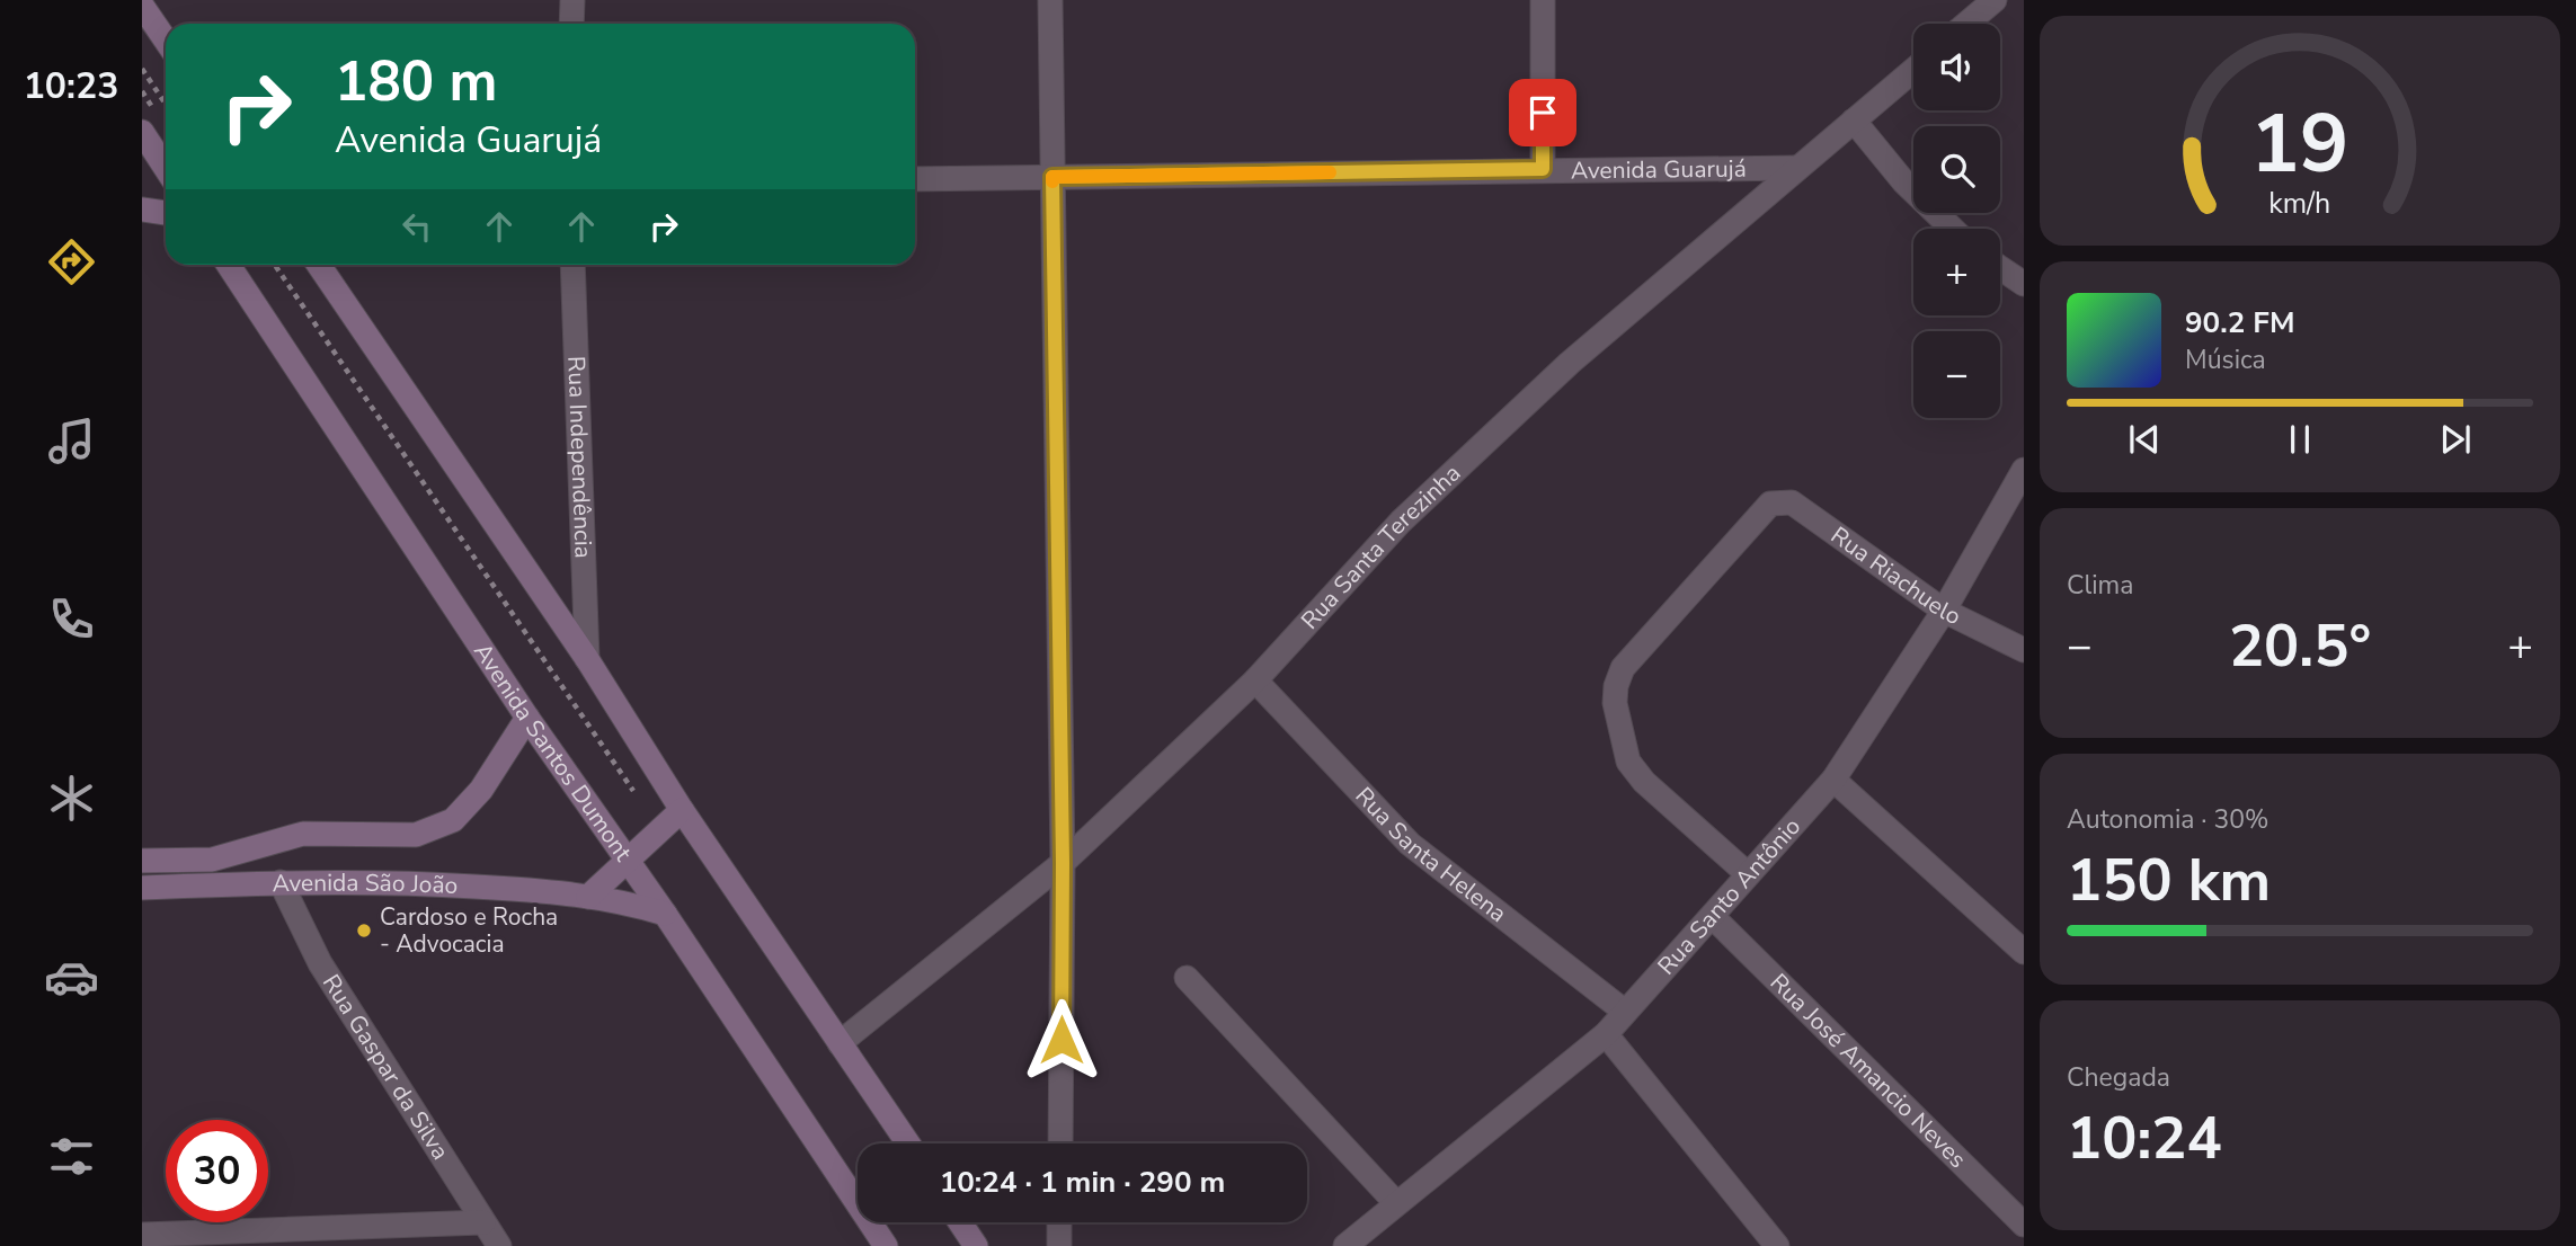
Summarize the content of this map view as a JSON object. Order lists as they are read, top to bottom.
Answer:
{
  "streets": {
    "main road": ["Avenida Santos Dumont", "Avenida São João"],
    "street": [
      "Avenida Guarujá",
      "Rua Independência",
      "Rua Santa Terezinha",
      "Rua Riachuelo",
      "Rua Santa Helena",
      "Rua Santo Antônio",
      "Rua Gaspar da Silva",
      "Rua José Amancio Neves"
    ]
  },
  "crossings": [
    ["Avenida Guarujá", "Rua Santa Terezinha"],
    ["Rua Santa Terezinha", "Rua Santa Helena"],
    ["Rua Riachuelo", "Rua Santo Antônio"],
    ["Avenida Santos Dumont", "Avenida São João"],
    ["Rua Santa Helena", "Rua Santo Antônio"],
    ["Avenida São João", "Rua Gaspar da Silva"],
    ["Rua Santo Antônio", "Rua José Amancio Neves"]
  ],
  "places": ["Cardoso e Rocha - Advocacia"],
  "page": {
    "tabs": "10:23",
    "map_buttons": ["+", "−"],
    "turn": ["180 m", "Avenida Guarujá"],
    "song": ["90.2 FM", "Música"],
    "tile": [
      "Clima",
      ["Autonomia · 30%", "150 km"],
      ["Chegada", "10:24"]
    ],
    "heat": ["−", "20.5°", "+"],
    "limit": "30",
    "trip": "10:24 · 1 min · 290 m",
    "gauge": ["19", "km/h"]
  }
}
